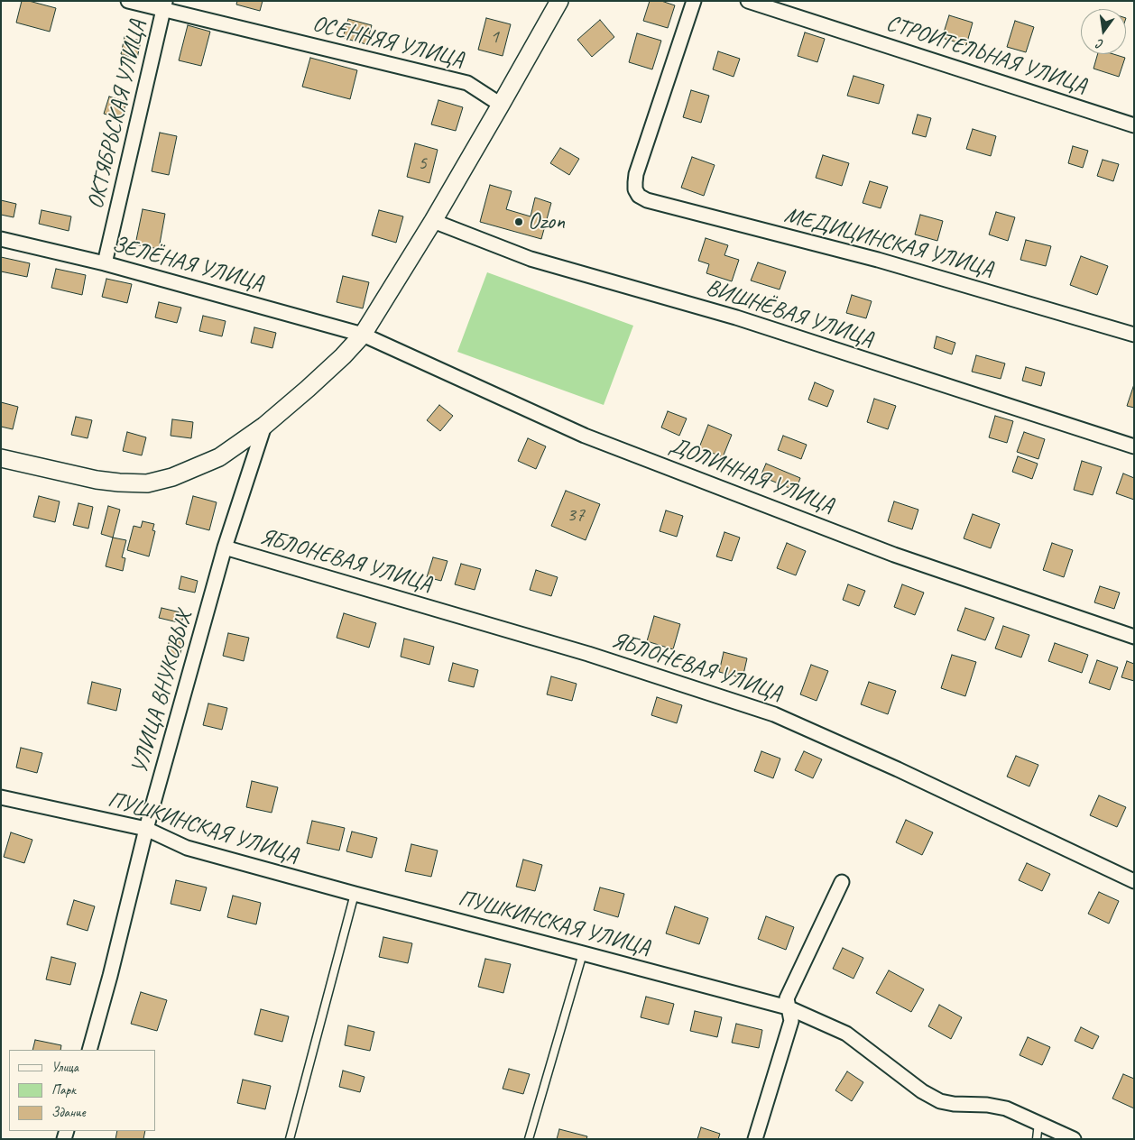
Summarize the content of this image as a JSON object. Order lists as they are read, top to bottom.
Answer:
{
  "streets": {
    "street": [
      "ОСЕННЯЯ УЛИЦА",
      "СТРОИТЕЛЬНАЯ УЛИЦА",
      "ОКТЯБРЬСКАЯ УЛИЦА",
      "МЕДИЦИНСКАЯ УЛИЦА",
      "ЗЕЛЁНАЯ УЛИЦА",
      "ВИШНЁВАЯ УЛИЦА",
      "ДОЛИННАЯ УЛИЦА",
      "ЯБЛОНЕВАЯ УЛИЦА",
      "УЛИЦА ВНУКОВЫХ",
      "ПУШКИНСКАЯ УЛИЦА"
    ]
  },
  "crossings": [
    ["ОСЕННЯЯ УЛИЦА", "ОКТЯБРЬСКАЯ УЛИЦА"],
    ["ОКТЯБРЬСКАЯ УЛИЦА", "ЗЕЛЁНАЯ УЛИЦА"],
    ["ЗЕЛЁНАЯ УЛИЦА", "ДОЛИННАЯ УЛИЦА"],
    ["ЯБЛОНЕВАЯ УЛИЦА", "УЛИЦА ВНУКОВЫХ"],
    ["УЛИЦА ВНУКОВЫХ", "ПУШКИНСКАЯ УЛИЦА"]
  ],
  "places": ["Ozon"],
  "house_numbers": ["1", "5", "37"],
  "legend": ["Улица", "Парк", "Здание"],
  "north": "bottom"
}
